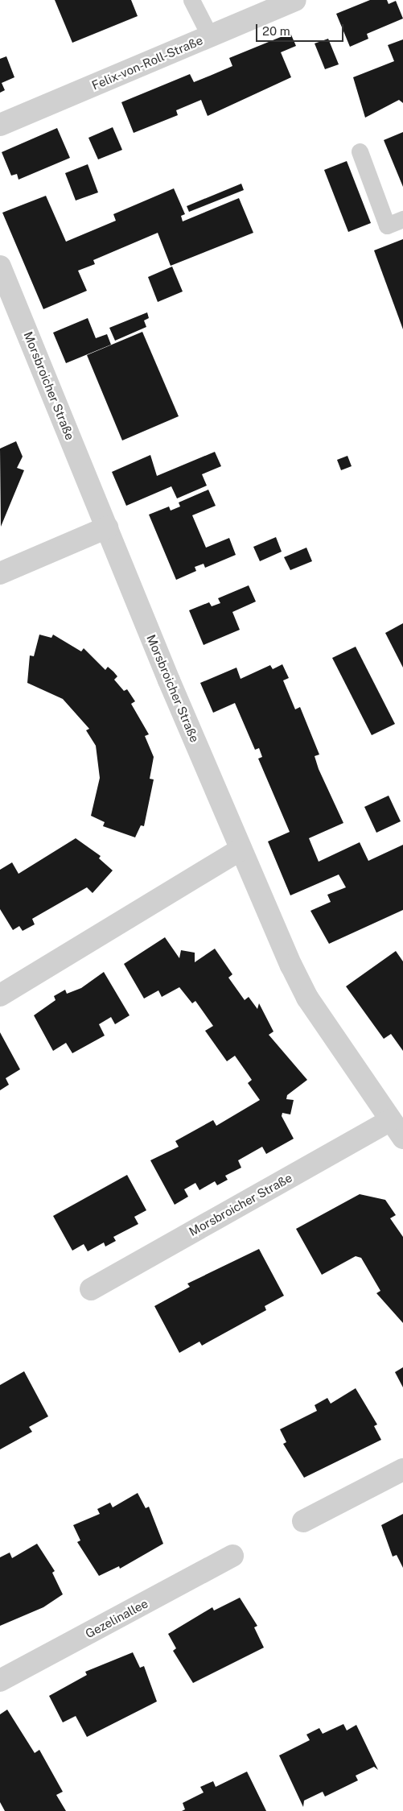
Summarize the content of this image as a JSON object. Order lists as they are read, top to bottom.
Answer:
{
  "streets": {
    "street": ["Felix-von-Roll-Straße", "Morsbroicher Straße", "Gezelinallee"]
  },
  "scale_bar": "20 m"
}
